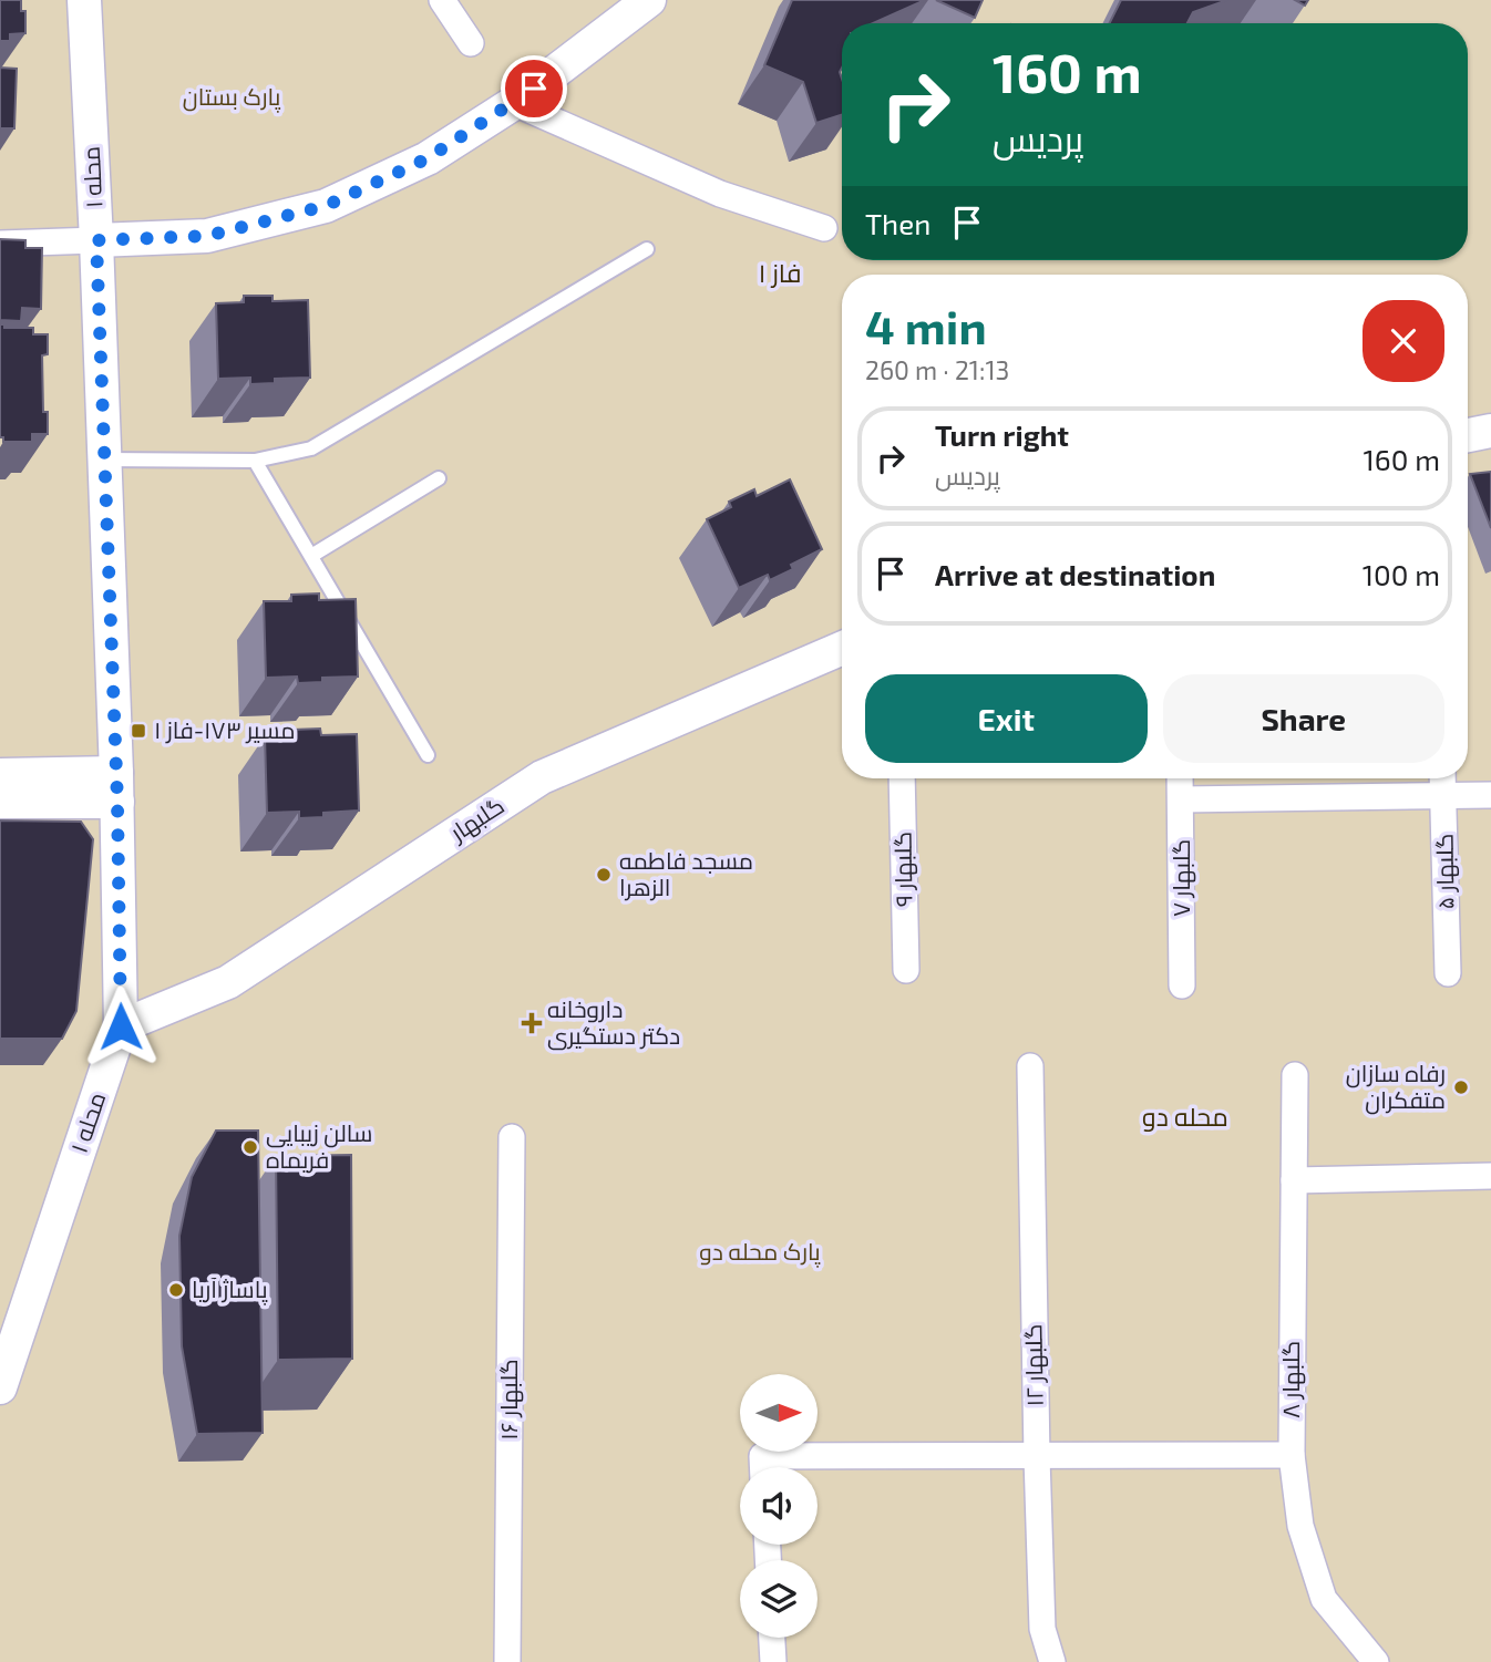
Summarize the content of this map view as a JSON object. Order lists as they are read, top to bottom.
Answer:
{
  "streets": {
    "street": [
      "محله ۱",
      "گلبهار",
      "گلبهار ۹",
      "گلبهار ۵",
      "گلبهار ۷",
      "گلبهار ۱۲",
      "گلبهار ۸",
      "گلبهار ۱۶"
    ]
  },
  "crossings": [
    ["محله ۱", "گلبهار"]
  ],
  "districts": ["فاز ۱", "محله دو"],
  "parks": ["پارک بستان", "پارک محله دو"],
  "places": {
    "transit": ["مسیر ۱۷۳-فاز ۱"],
    "other": [
      "مسجد فاطمه الزهرا",
      "رفاه سازان متفکران",
      "سالن زیبایی فریماه",
      "پاساژ آریا"
    ],
    "health": ["داروخانه دکتر دستگیری"]
  },
  "north": "right",
  "page": {
    "turn": ["160 m", "پردیس"],
    "then": "Then",
    "heading": ["4 min", "260 m · 21:13"],
    "list": [
      {
        "name": "Turn right",
        "note": "پردیس",
        "value": "160 m"
      },
      {
        "name": "Arrive at destination",
        "value": "100 m"
      }
    ],
    "buttons": ["Exit", "Share"]
  }
}
